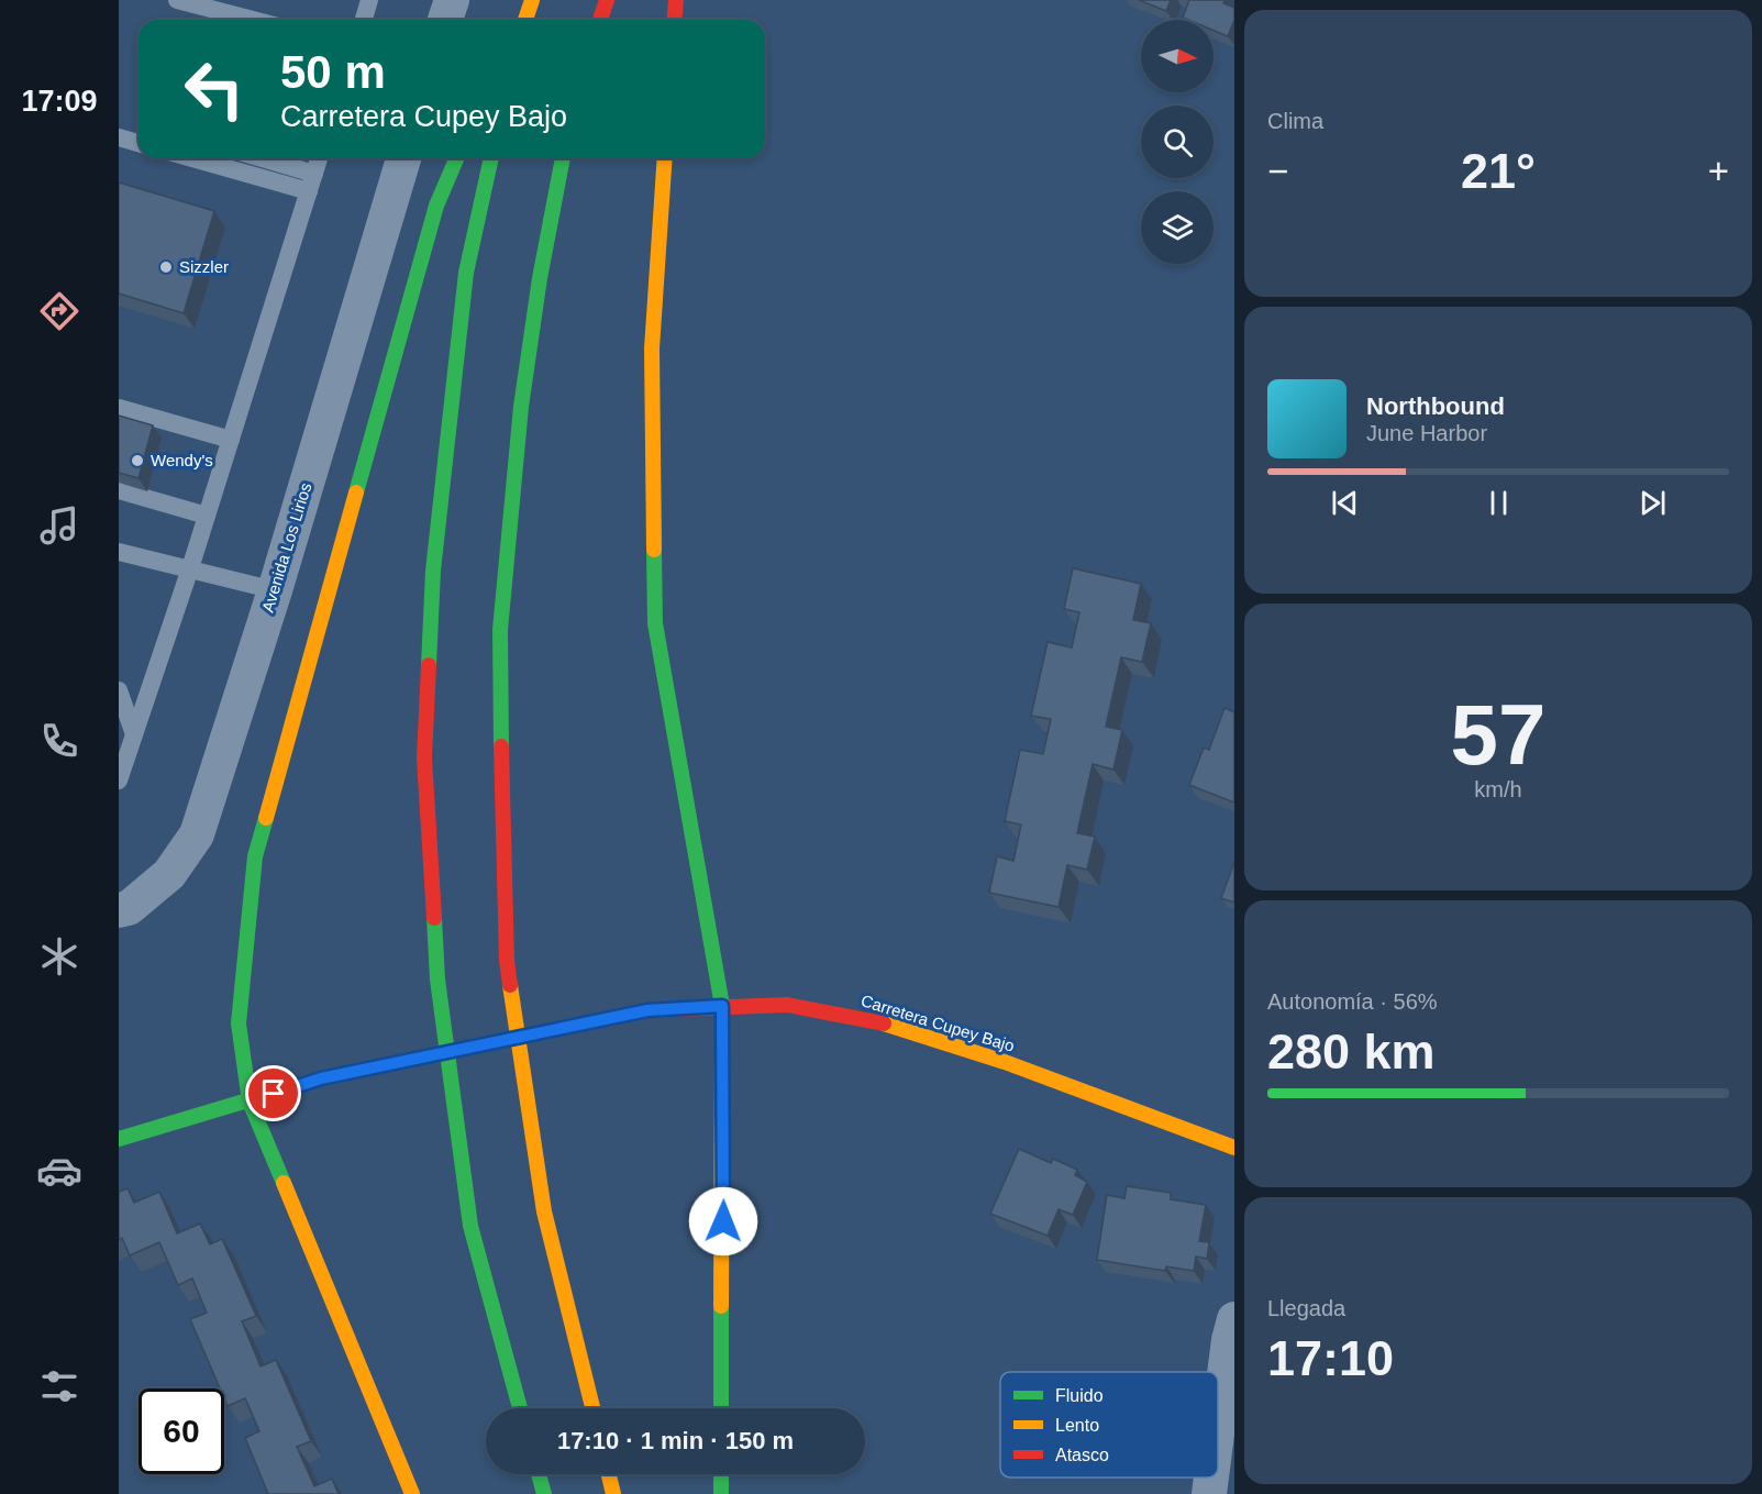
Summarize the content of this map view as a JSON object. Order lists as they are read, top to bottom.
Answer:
{
  "streets": {
    "main road": ["Carretera Cupey Bajo"],
    "street": ["Avenida Los Lirios"]
  },
  "places": ["Sizzler", "Wendy's"],
  "legend": ["Fluido", "Lento", "Atasco"],
  "north": "right",
  "page": {
    "tabs": "17:09",
    "tile": [
      "Clima",
      ["57", "km/h"],
      ["Autonomía · 56%", "280 km"],
      ["Llegada", "17:10"]
    ],
    "turn": ["50 m", "Carretera Cupey Bajo"],
    "heat": ["−", "21°", "+"],
    "song": ["Northbound", "June Harbor"],
    "limit": "60",
    "trip": "17:10 · 1 min · 150 m"
  }
}
